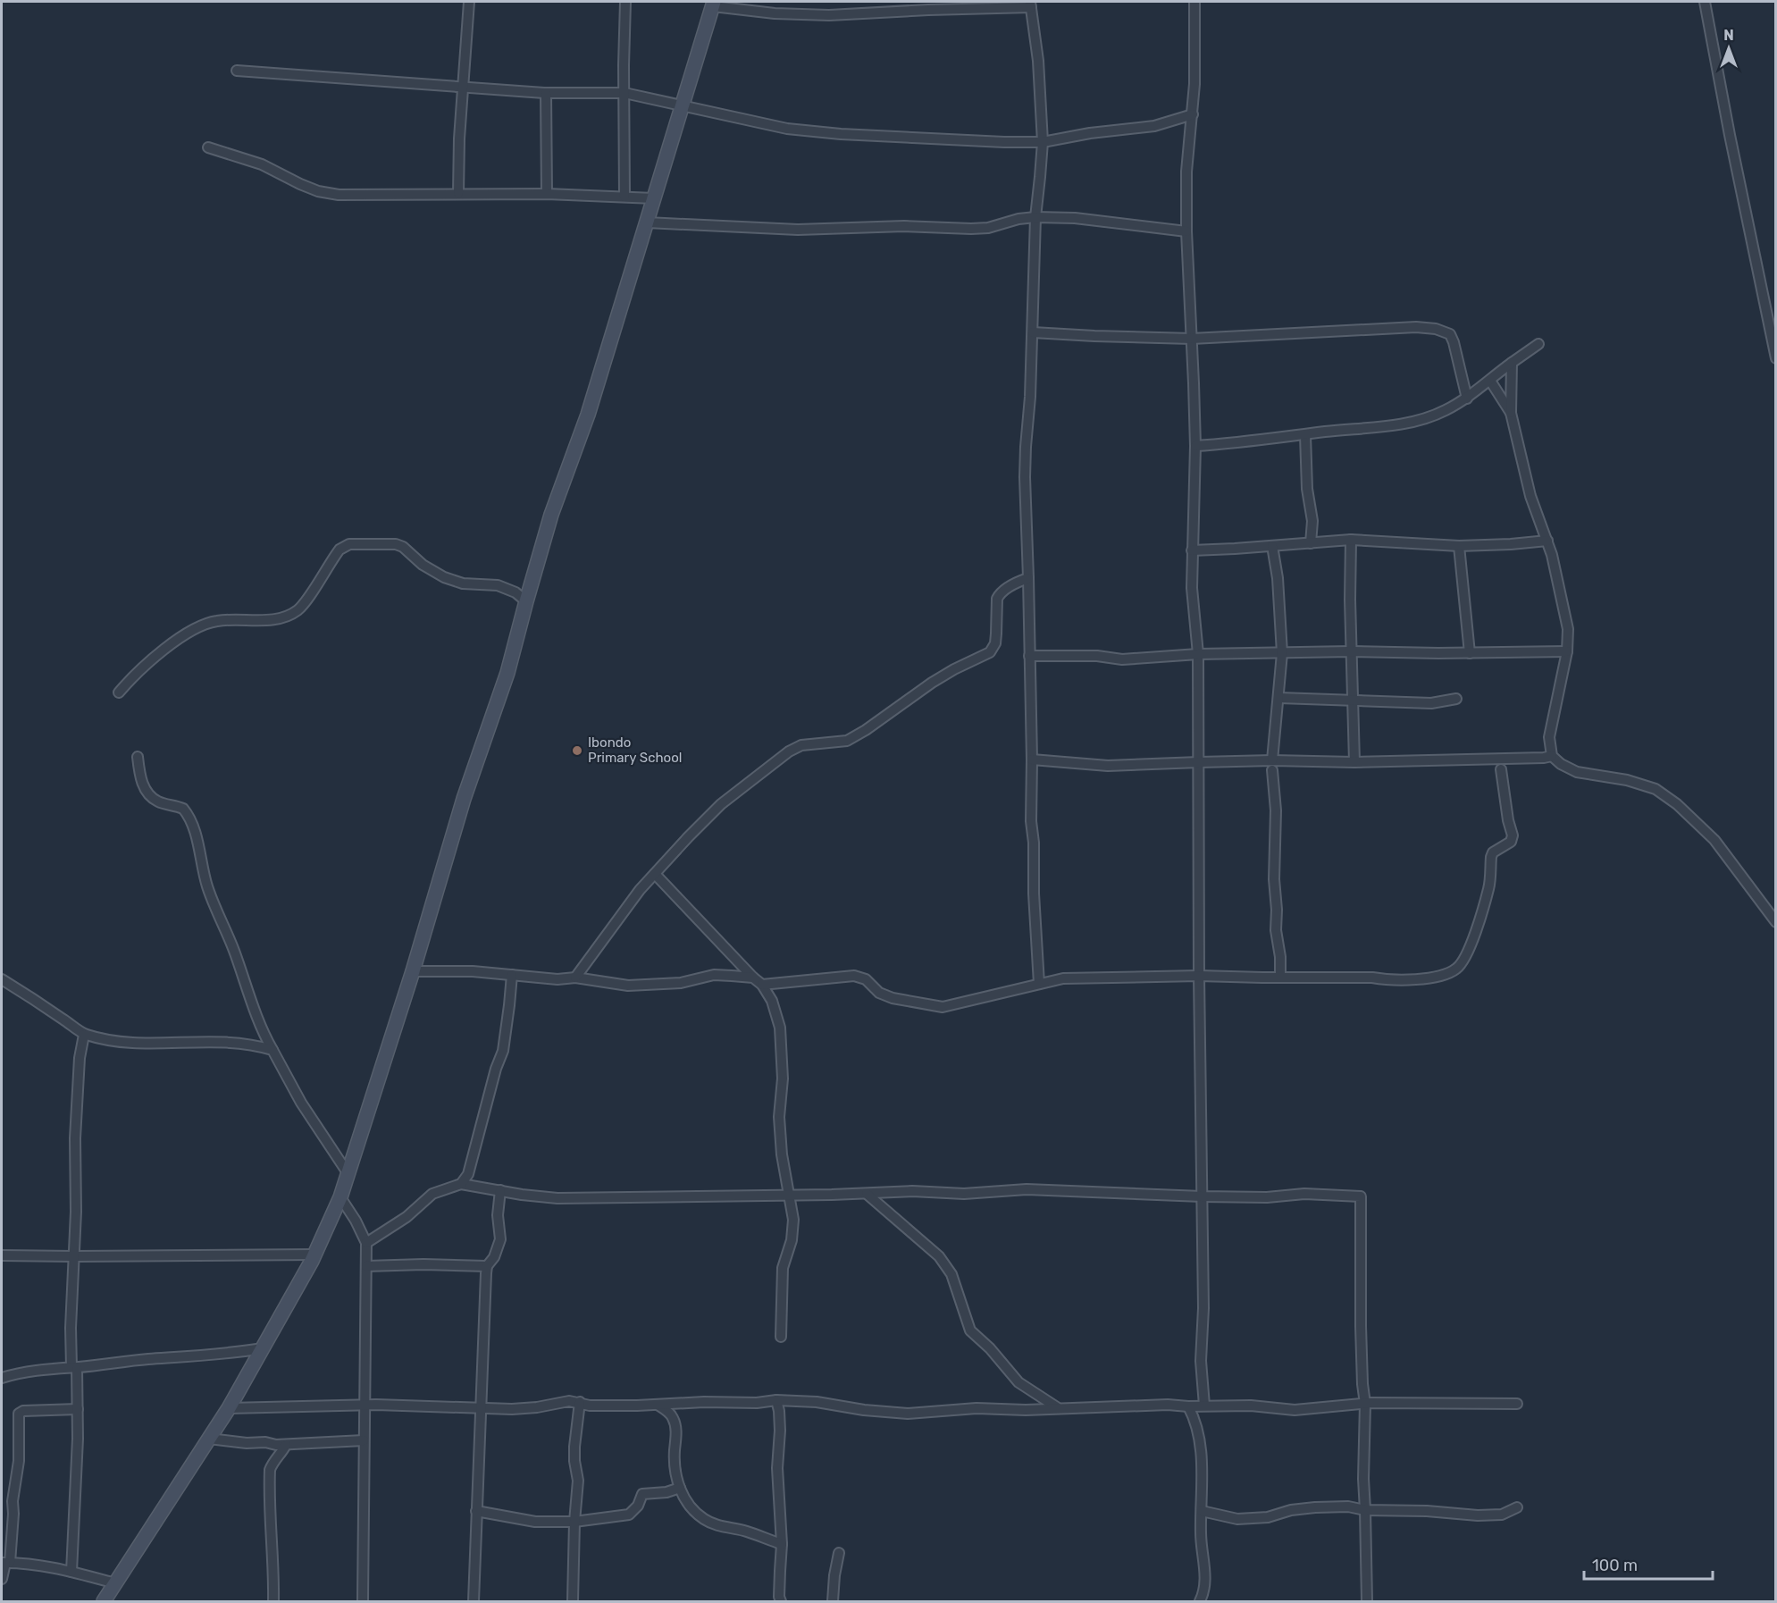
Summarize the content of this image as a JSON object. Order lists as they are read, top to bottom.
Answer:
{
  "places": ["Ibondo Primary School"],
  "scale_bar": "100 m",
  "north": "top"
}
